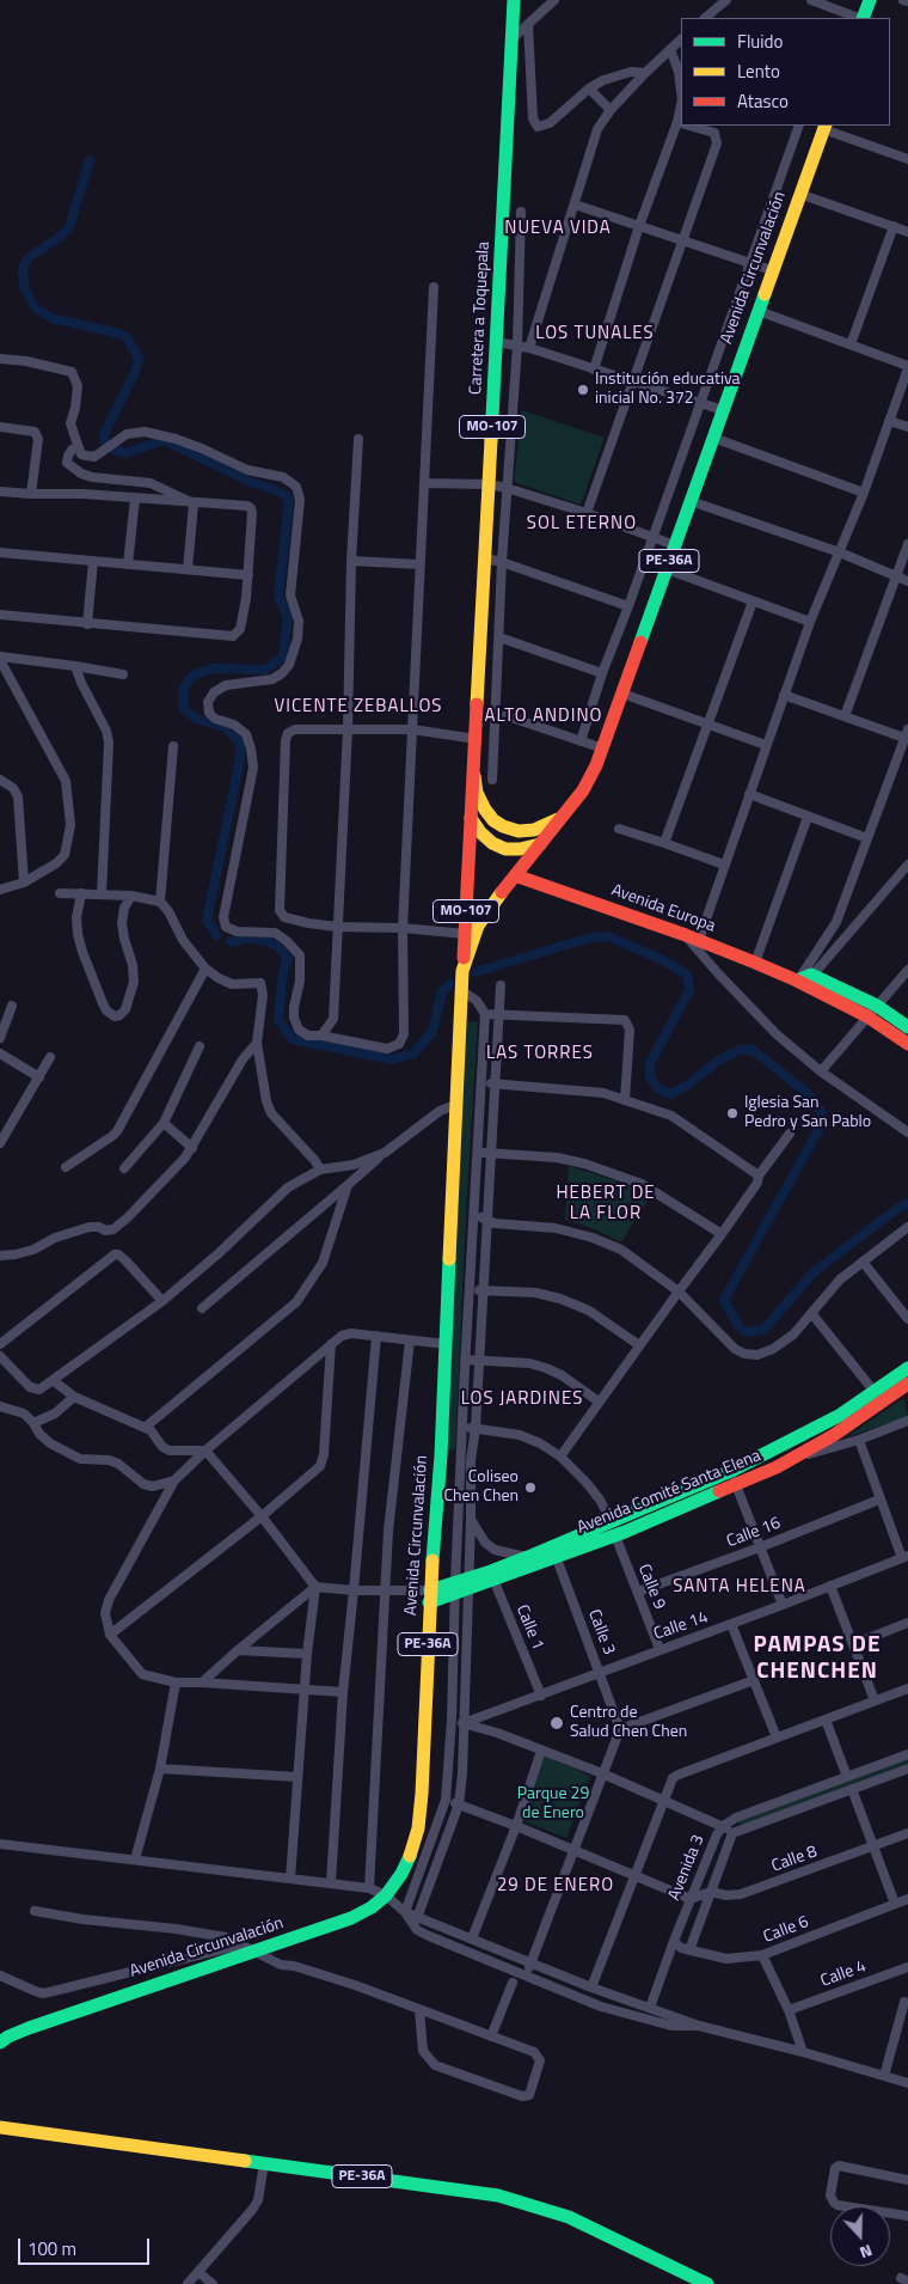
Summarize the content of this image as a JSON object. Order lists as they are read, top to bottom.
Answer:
{
  "streets": {
    "main road": [
      "Avenida Circunvalación",
      "Carretera a Toquepala",
      "MO-107",
      "PE-36A",
      "Avenida Europa",
      "Avenida Comité Santa Elena"
    ],
    "street": [
      "Calle 16",
      "Calle 9",
      "Calle 14",
      "Calle 1",
      "Calle 3",
      "Calle 8",
      "Avenida 3",
      "Calle 6",
      "Calle 4"
    ]
  },
  "crossings": [
    ["Avenida Circunvalación", "Carretera a Toquepala"],
    ["Avenida Circunvalación", "Avenida Europa"],
    ["Avenida Circunvalación", "Avenida Comité Santa Elena"],
    ["Avenida Comité Santa Elena", "Calle 9"],
    ["Avenida Comité Santa Elena", "Calle 1"],
    ["Avenida Comité Santa Elena", "Calle 3"],
    ["Calle 16", "Calle 9"],
    ["Calle 9", "Calle 14"],
    ["Calle 14", "Calle 1"],
    ["Calle 14", "Calle 3"],
    ["Calle 8", "Avenida 3"],
    ["Avenida 3", "Calle 6"]
  ],
  "districts": [
    "NUEVA VIDA",
    "LOS TUNALES",
    "SOL ETERNO",
    "VICENTE ZEBALLOS",
    "ALTO ANDINO",
    "LAS TORRES",
    "HEBERT DE LA FLOR",
    "LOS JARDINES",
    "SANTA HELENA",
    "PAMPAS DE CHENCHEN",
    "29 DE ENERO"
  ],
  "parks": ["Parque 29 de Enero"],
  "places": [
    "Institución educativa inicial No. 372",
    "Iglesia San Pedro y San Pablo",
    "Coliseo Chen Chen",
    "Centro de Salud Chen Chen"
  ],
  "legend": ["Fluido", "Lento", "Atasco"],
  "scale_bar": "100 m",
  "north": "bottom"
}
